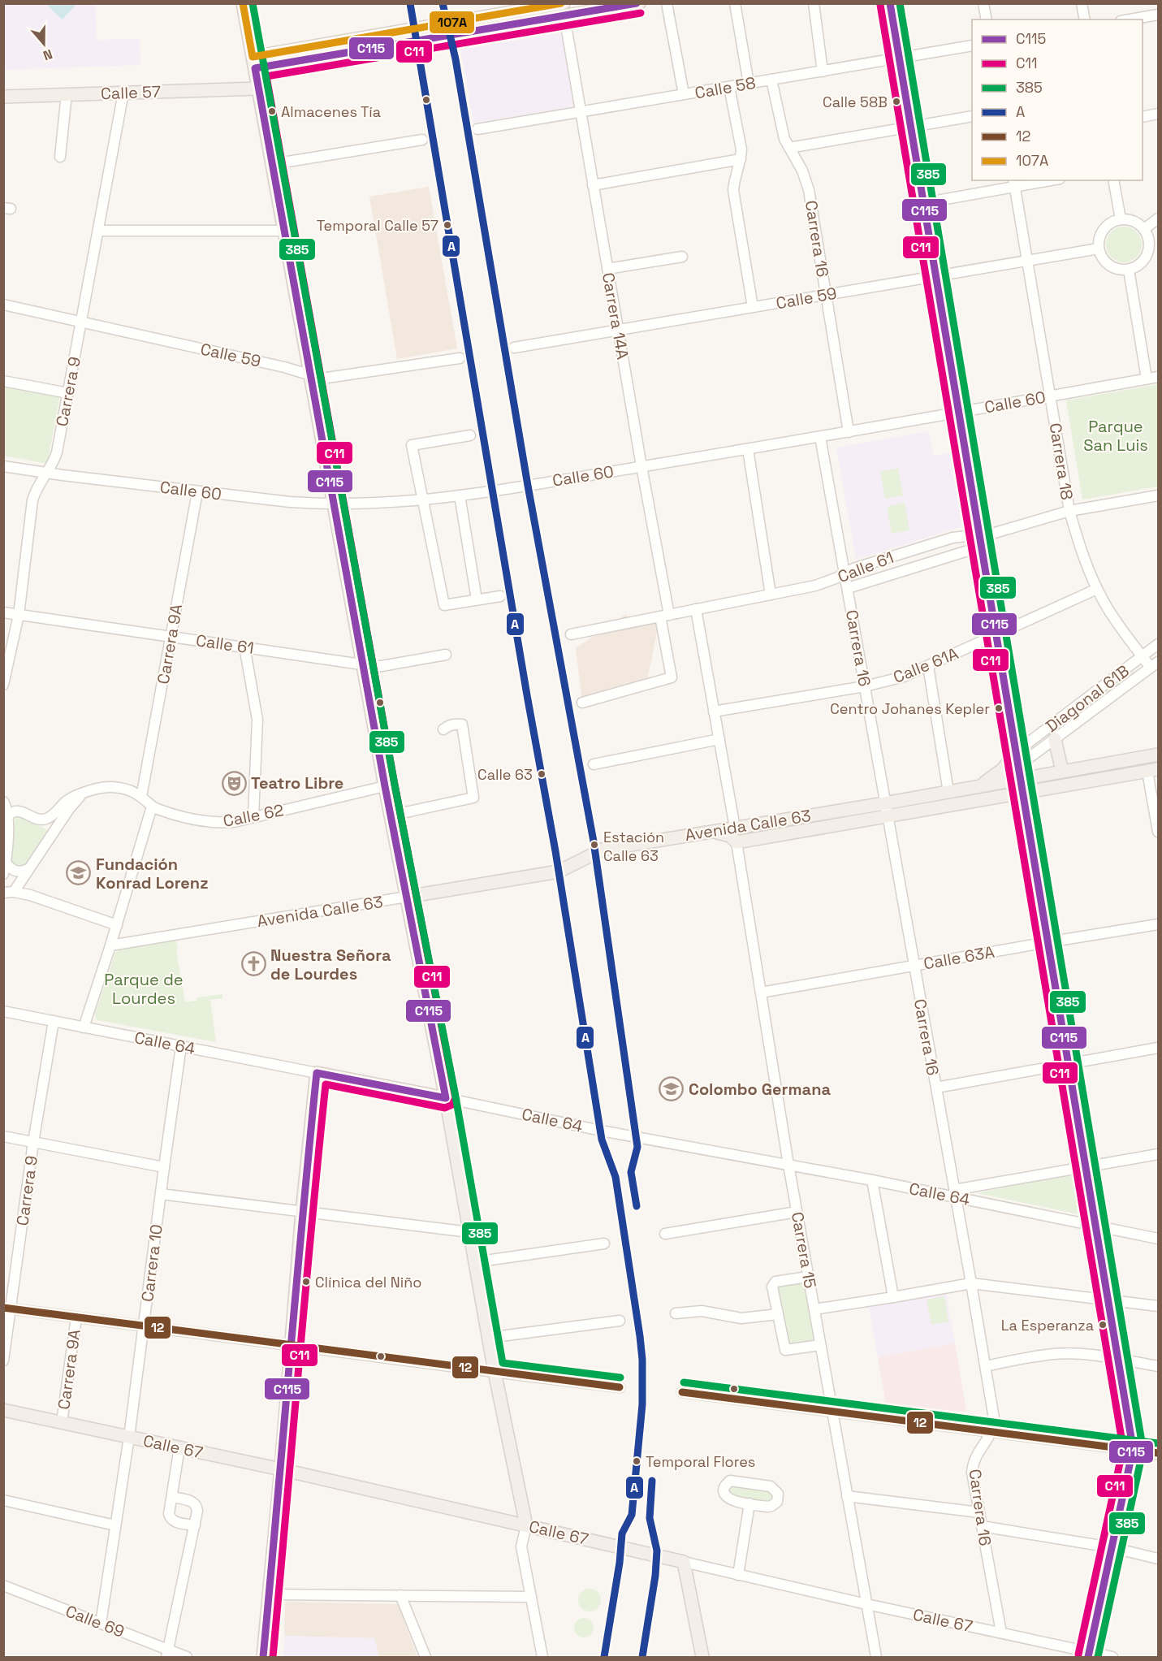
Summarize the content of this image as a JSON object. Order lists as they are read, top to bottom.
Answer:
{
  "streets": {
    "main road": [
      "Calle 57",
      "Avenida Calle 63",
      "Calle 64",
      "Calle 67"
    ],
    "street": [
      "Calle 58",
      "Carrera 16",
      "Calle 59",
      "Carrera 14A",
      "Carrera 9",
      "Calle 60",
      "Carrera 18",
      "Calle 61",
      "Carrera 9A",
      "Calle 61A",
      "Diagonal 61B",
      "Calle 62",
      "Calle 63A",
      "Carrera 15",
      "Carrera 10",
      "Calle 69"
    ]
  },
  "crossings": [
    ["Calle 58", "Carrera 16"],
    ["Calle 58", "Carrera 14A"],
    ["Calle 57", "Carrera 9"],
    ["Carrera 16", "Calle 59"],
    ["Carrera 16", "Calle 60"],
    ["Carrera 16", "Calle 61"],
    ["Carrera 16", "Calle 61A"],
    ["Carrera 16", "Avenida Calle 63"],
    ["Carrera 16", "Calle 63A"],
    ["Carrera 16", "Calle 64"],
    ["Carrera 16", "Calle 67"],
    ["Calle 59", "Carrera 14A"],
    ["Calle 59", "Carrera 9"],
    ["Calle 59", "Carrera 18"],
    ["Carrera 14A", "Calle 60"],
    ["Carrera 14A", "Calle 61"],
    ["Carrera 9", "Calle 60"],
    ["Carrera 9", "Calle 61"],
    ["Carrera 9", "Calle 64"],
    ["Calle 60", "Carrera 18"],
    ["Calle 60", "Carrera 9A"],
    ["Carrera 18", "Calle 61"],
    ["Carrera 18", "Calle 61A"],
    ["Carrera 18", "Diagonal 61B"],
    ["Calle 61", "Carrera 9A"],
    ["Carrera 9A", "Calle 62"],
    ["Carrera 9A", "Calle 67"],
    ["Diagonal 61B", "Avenida Calle 63"],
    ["Avenida Calle 63", "Carrera 15"],
    ["Calle 63A", "Carrera 15"],
    ["Calle 64", "Carrera 15"],
    ["Calle 64", "Carrera 10"],
    ["Carrera 15", "Calle 67"],
    ["Carrera 10", "Calle 67"],
    ["Carrera 10", "Calle 69"]
  ],
  "parks": ["Parque San Luis", "Parque de Lourdes"],
  "places": {
    "other": [
      "Calle 58B",
      "Almacenes Tía",
      "Temporal Calle 57",
      "Centro Johanes Kepler",
      "Calle 63",
      "Estación Calle 63",
      "Clínica del Niño",
      "La Esperanza",
      "Temporal Flores"
    ],
    "theatre": ["Teatro Libre"],
    "school or university": ["Fundación Konrad Lorenz", "Colombo Germana"],
    "church": ["Nuestra Señora de Lourdes"]
  },
  "lines": [
    "transit line C115",
    "transit line 385",
    "transit line A",
    "transit line 107A",
    "transit line C11",
    "transit line 12"
  ],
  "legend": [
    "C115",
    "C11",
    "385",
    "A",
    "12",
    "107A"
  ],
  "north": "bottom"
}
